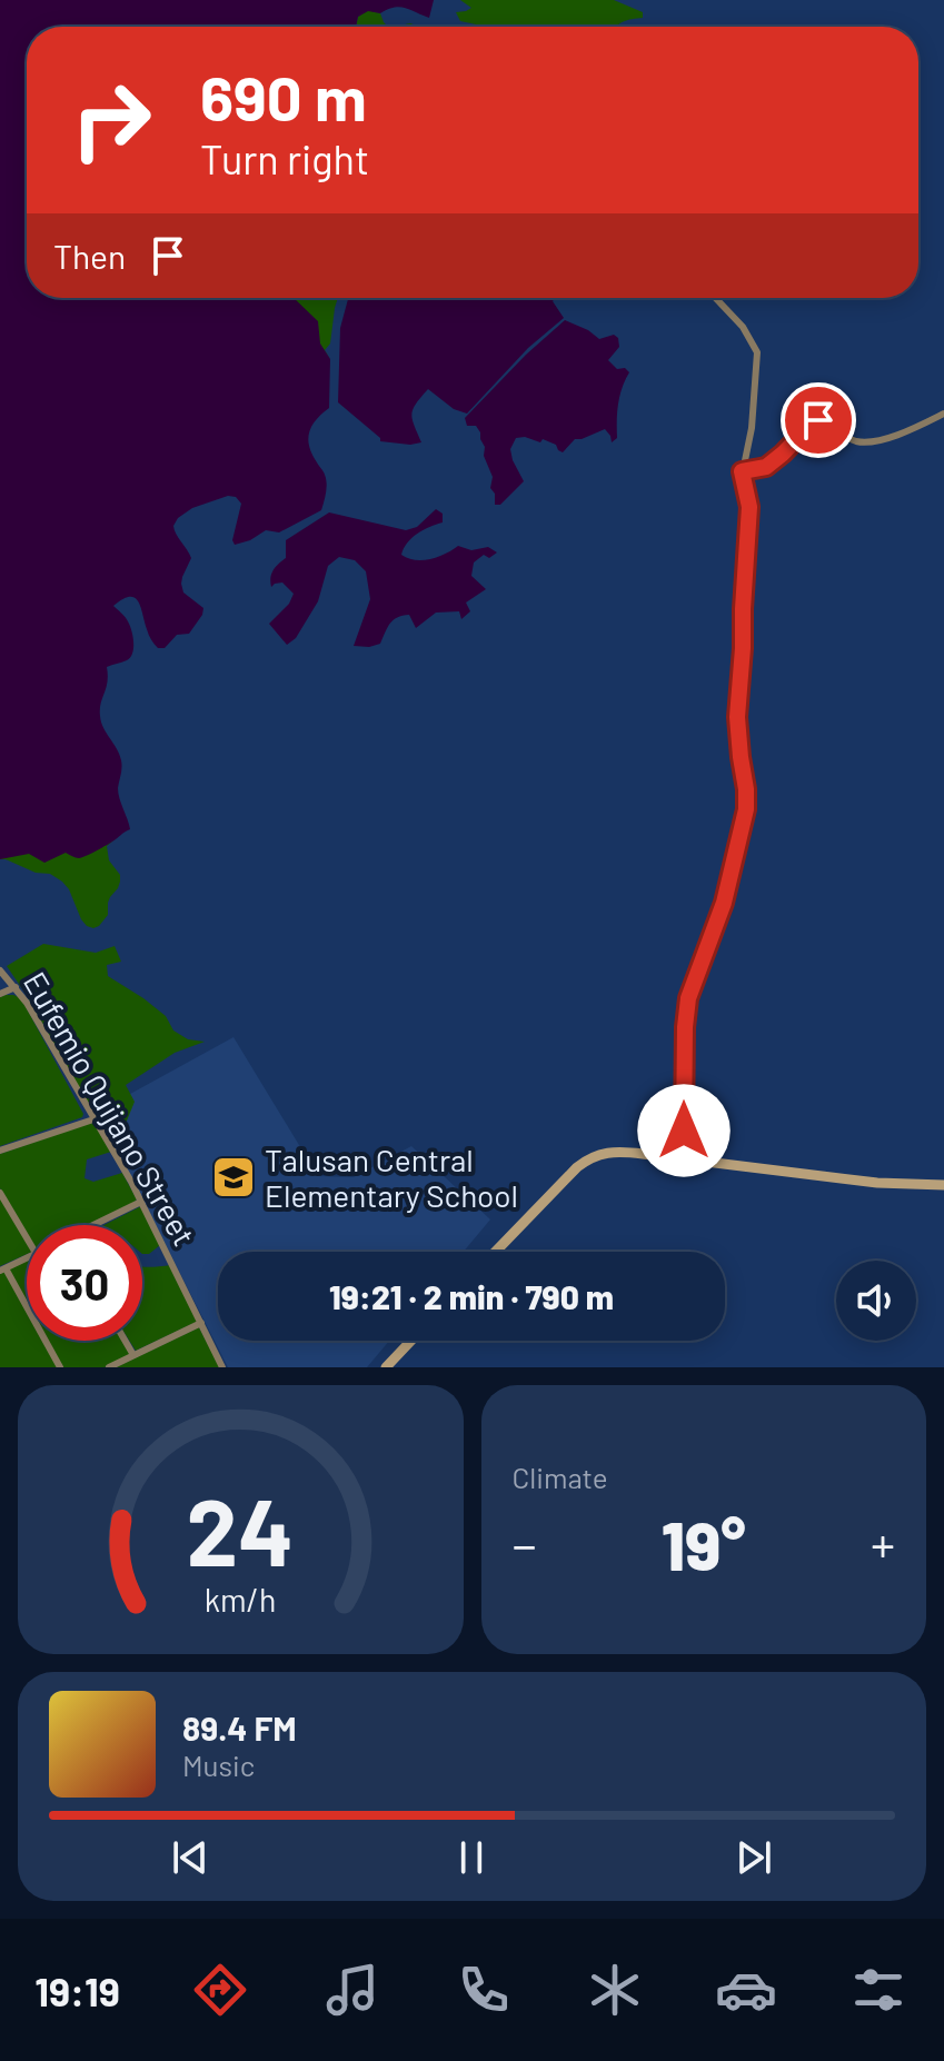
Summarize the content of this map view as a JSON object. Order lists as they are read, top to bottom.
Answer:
{
  "streets": {
    "street": ["Eufemio Quijano Street"]
  },
  "places": {
    "school or university": ["Talusan Central Elementary School"]
  },
  "page": {
    "turn": ["690 m", "Turn right"],
    "then": "Then",
    "limit": "30",
    "trip": "19:21 · 2 min · 790 m",
    "tile": "Climate",
    "heat": ["−", "19°", "+"],
    "song": ["89.4 FM", "Music"],
    "tabs": "19:19",
    "gauge": ["24", "km/h"]
  }
}
